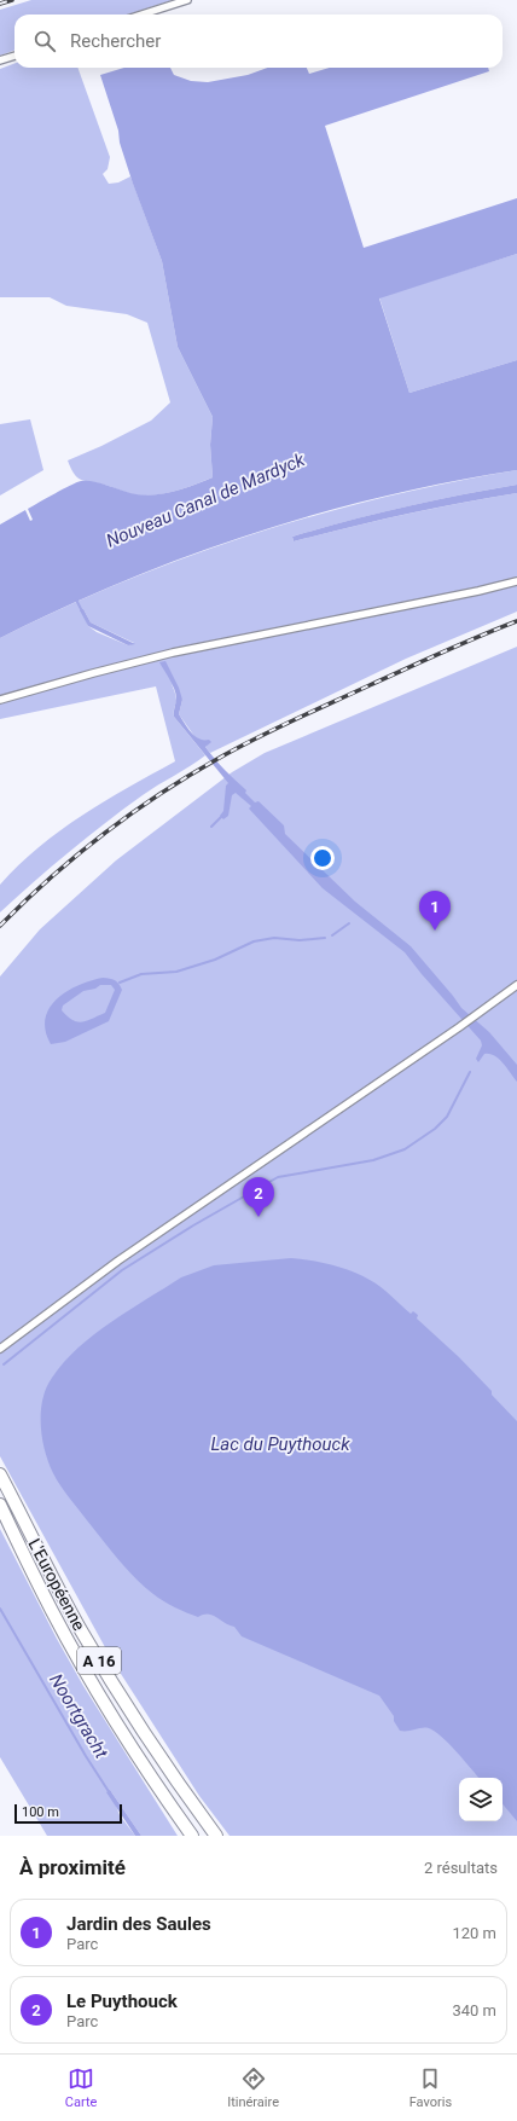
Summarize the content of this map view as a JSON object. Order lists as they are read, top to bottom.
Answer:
{
  "streets": {
    "highway": ["L'Européenne", "A 16"]
  },
  "water": ["Nouveau Canal de Mardyck", "Lac du Puythouck", "Noortgracht"],
  "scale_bar": "100 m",
  "page": {
    "search": "Rechercher",
    "pins": ["1", "2"],
    "scale": "100 m",
    "heading": ["À proximité", "2 résultats"],
    "list": [
      {
        "mark": "1",
        "name": "Jardin des Saules",
        "note": "Parc",
        "value": "120 m"
      },
      {
        "mark": "2",
        "name": "Le Puythouck",
        "note": "Parc",
        "value": "340 m"
      }
    ],
    "nav": ["Carte", "Itinéraire", "Favoris"]
  }
}
